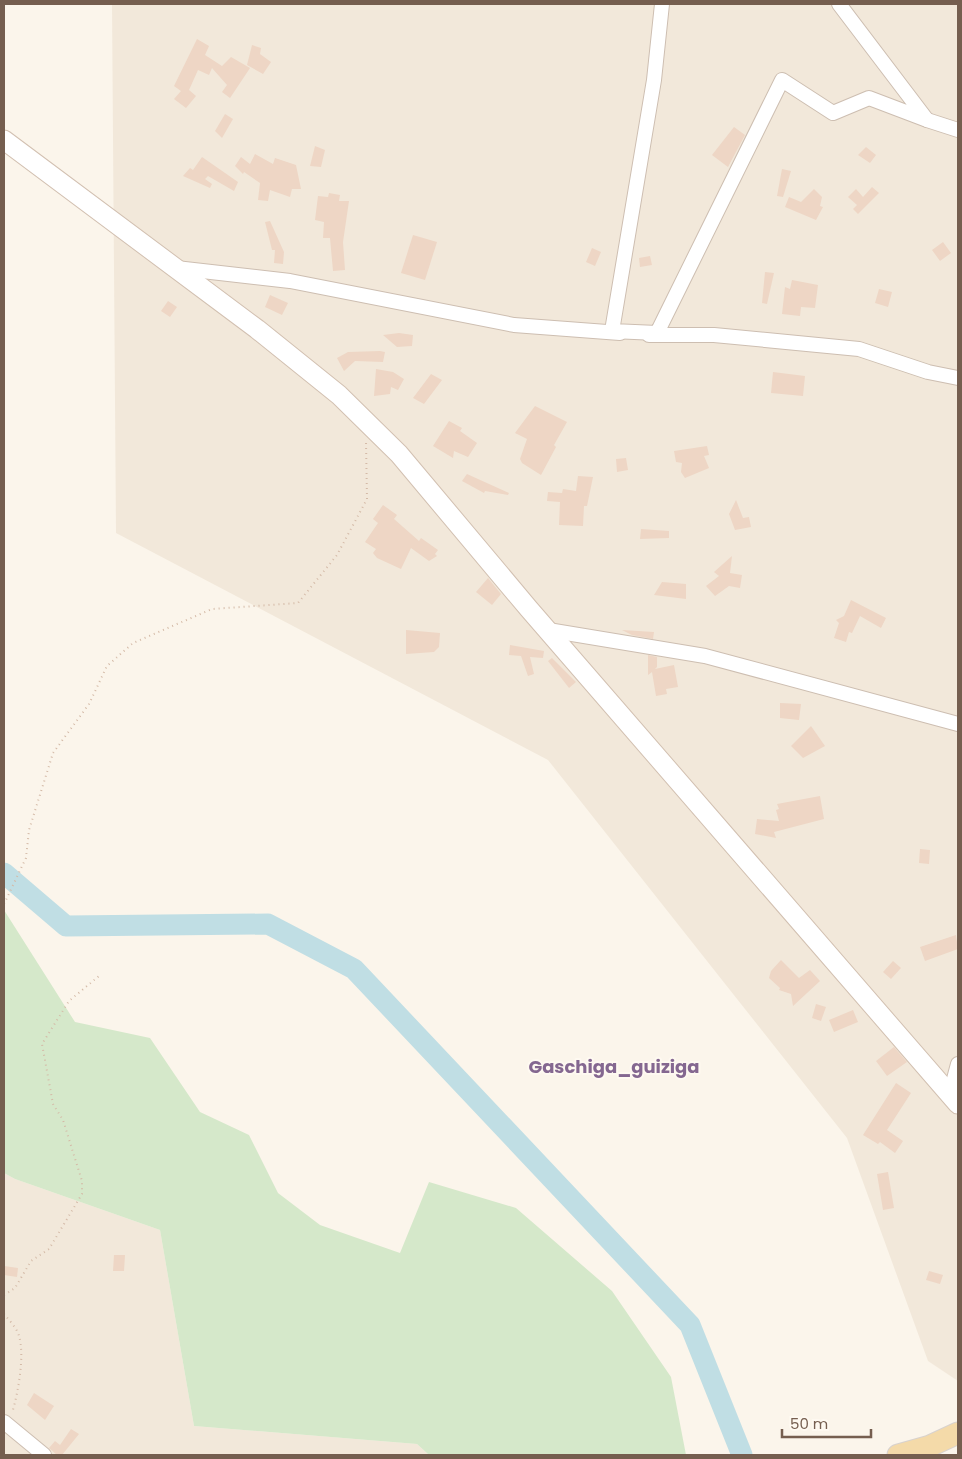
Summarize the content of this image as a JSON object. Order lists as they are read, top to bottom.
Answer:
{
  "districts": ["Gaschiga_guiziga"],
  "scale_bar": "50 m"
}
